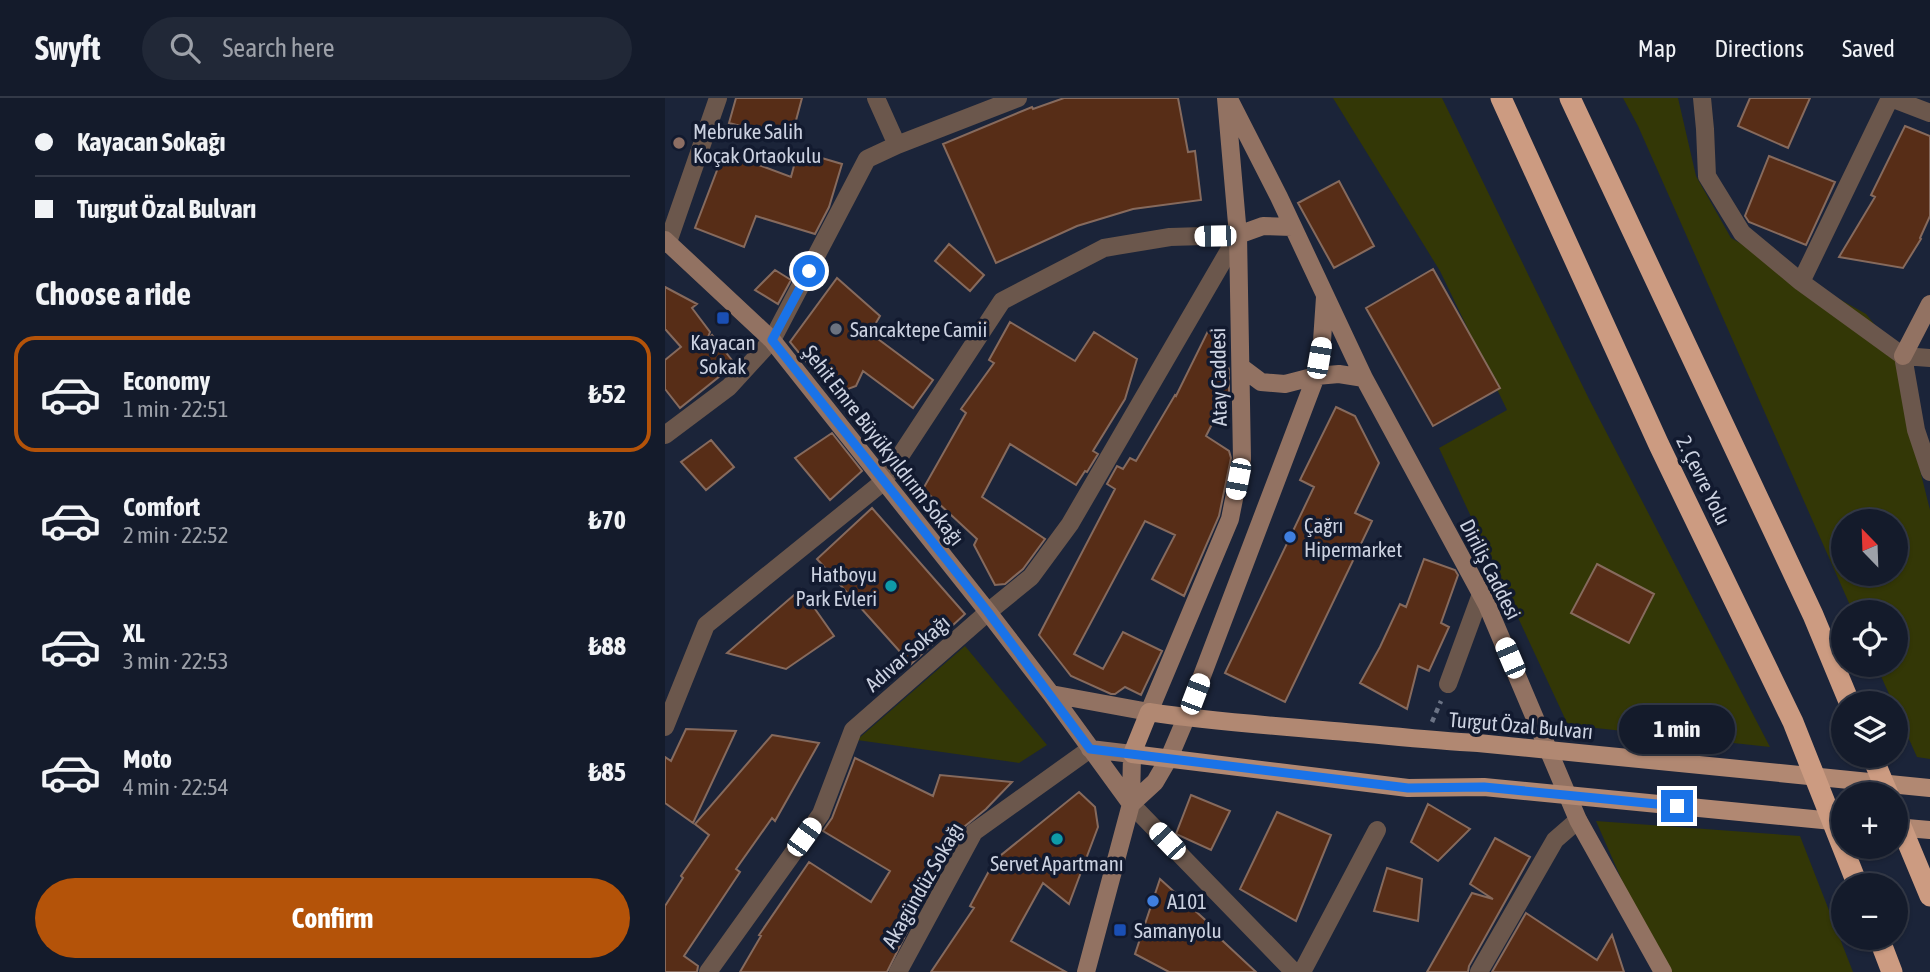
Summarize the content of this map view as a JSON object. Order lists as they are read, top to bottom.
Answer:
{
  "streets": {
    "highway": ["2. Çevre Yolu"],
    "main road": [
      "Atay Caddesi",
      "Şehit Emre Büyükyıldırım Sokağı",
      "Diriliş Caddesi",
      "Turgut Özal Bulvarı"
    ],
    "street": ["Adıvar Sokağı", "Akagündüz Sokağı"]
  },
  "crossings": [
    ["Atay Caddesi", "Şehit Emre Büyükyıldırım Sokağı"],
    ["Atay Caddesi", "Adıvar Sokağı"],
    ["Atay Caddesi", "Turgut Özal Bulvarı"],
    ["Şehit Emre Büyükyıldırım Sokağı", "Adıvar Sokağı"],
    ["Şehit Emre Büyükyıldırım Sokağı", "Akagündüz Sokağı"]
  ],
  "places": {
    "other": [
      "Mebruke Salih Koçak Ortaokulu",
      "Sancaktepe Camii",
      "Çağrı Hipermarket",
      "Hatboyu Park Evleri",
      "Servet Apartmanı",
      "A101"
    ],
    "transit": ["Kayacan Sokak", "Samanyolu"]
  },
  "north": "top left",
  "page": {
    "header": "Swyft",
    "search": "Search here",
    "nav": ["Map", "Directions", "Saved"],
    "banner": ["Kayacan Sokağı", "Turgut Özal Bulvarı"],
    "heading": "Choose a ride",
    "list": [
      {
        "name": "Economy",
        "note": "1 min · 22:51",
        "value": "₺52"
      },
      {
        "name": "Comfort",
        "note": "2 min · 22:52",
        "value": "₺70"
      },
      {
        "name": "XL",
        "note": "3 min · 22:53",
        "value": "₺88"
      },
      {
        "name": "Moto",
        "note": "4 min · 22:54",
        "value": "₺85"
      }
    ],
    "map_buttons": ["+", "−"],
    "bubble": "1 min",
    "buttons": "Confirm"
  }
}
